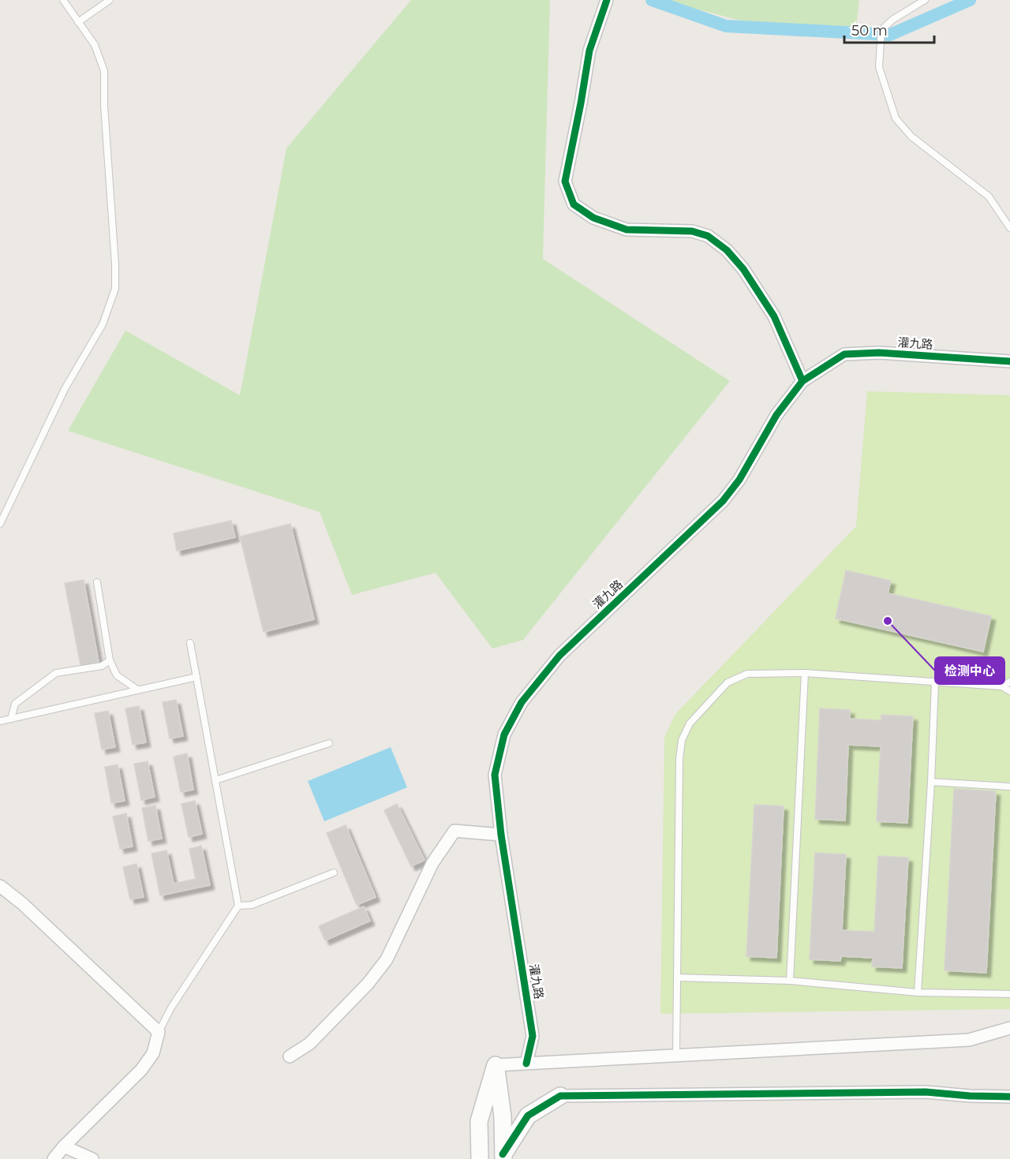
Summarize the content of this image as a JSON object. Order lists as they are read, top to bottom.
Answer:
{
  "streets": {
    "street": ["灌九路"]
  },
  "places": ["检测中心"],
  "scale_bar": "50 m"
}
